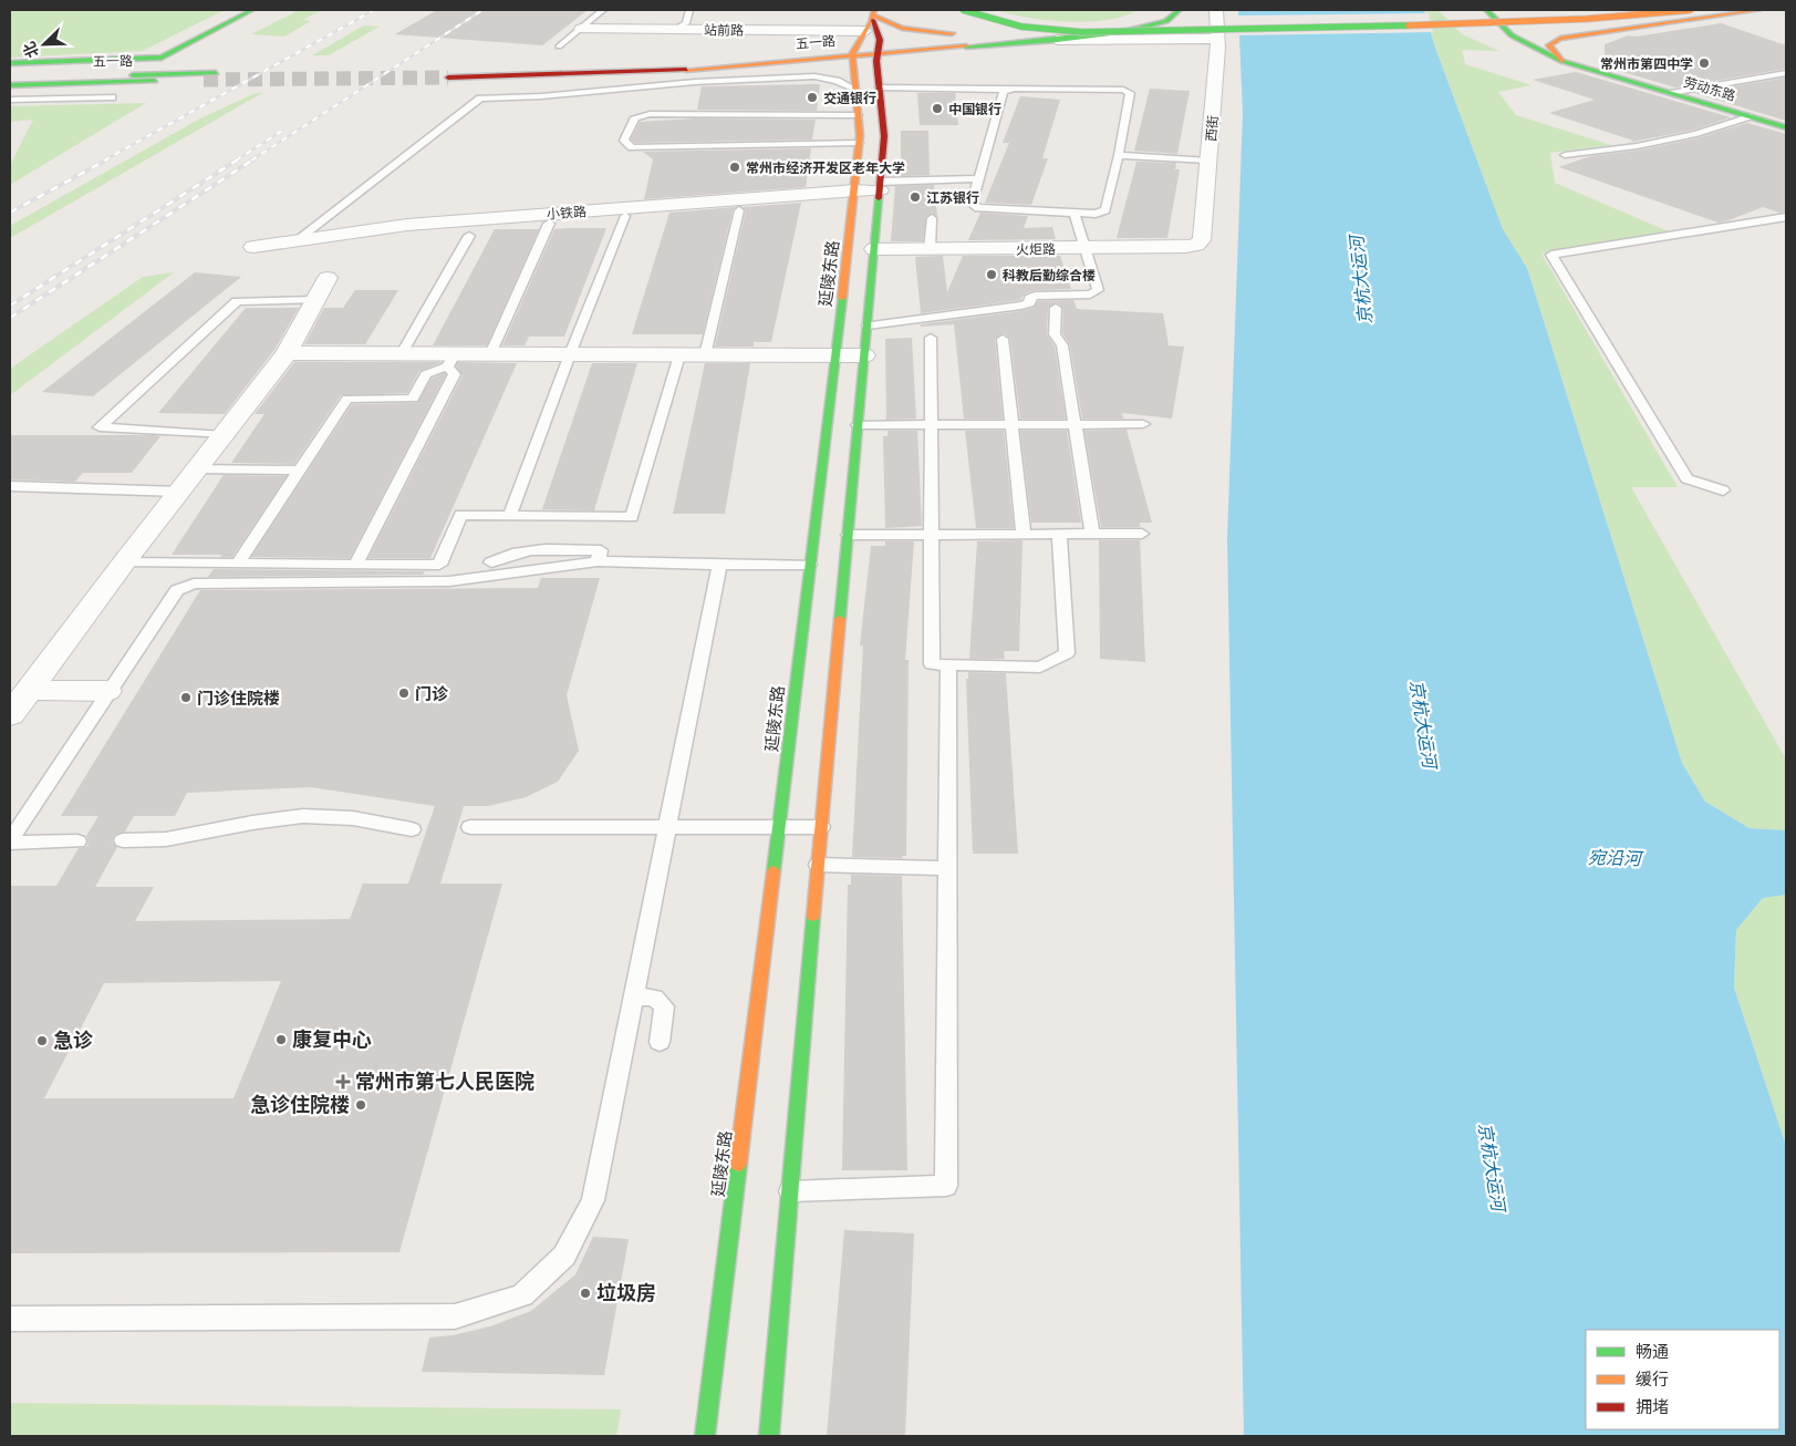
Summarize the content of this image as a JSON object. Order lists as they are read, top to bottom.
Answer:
{
  "streets": {
    "main road": ["五一路", "劳动东路", "延陵东路"],
    "street": [
      "站前路",
      "西街",
      "小铁路",
      "火炬路"
    ]
  },
  "crossings": [
    ["五一路", "延陵东路"],
    ["西街", "火炬路"],
    ["小铁路", "延陵东路"]
  ],
  "water": ["京杭大运河", "宛沿河"],
  "places": {
    "other": [
      "常州市第四中学",
      "交通银行",
      "中国银行",
      "常州市经济开发区老年大学",
      "江苏银行",
      "科教后勤综合楼",
      "门诊",
      "门诊住院楼",
      "康复中心",
      "急诊",
      "急诊住院楼",
      "垃圾房"
    ],
    "health": ["常州市第七人民医院"]
  },
  "legend": ["畅通", "缓行", "拥堵"],
  "north": "bottom left"
}
